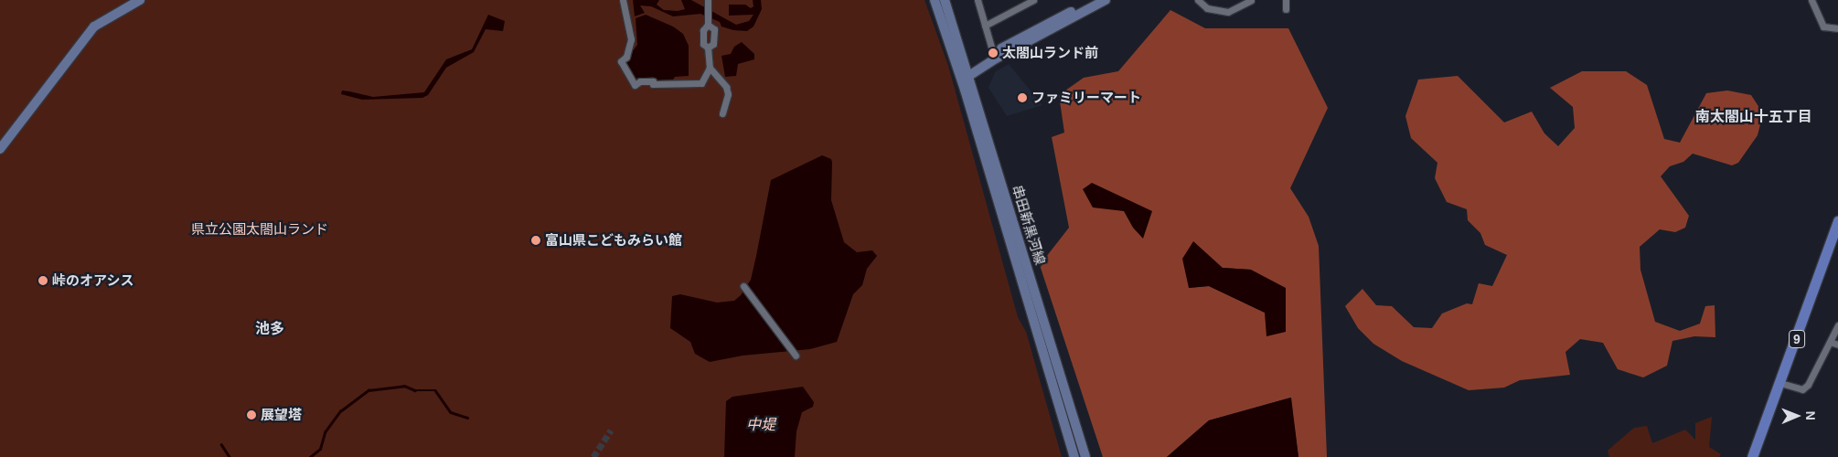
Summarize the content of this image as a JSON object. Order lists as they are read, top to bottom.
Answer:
{
  "streets": {
    "main road": ["串田新黒河線", "9"]
  },
  "districts": ["南太閤山十五丁目", "池多"],
  "water": ["中堤"],
  "parks": ["県立公園太閤山ランド"],
  "places": [
    "太閤山ランド前",
    "ファミリーマート",
    "富山県こどもみらい館",
    "峠のオアシス",
    "展望塔"
  ],
  "north": "right"
}
